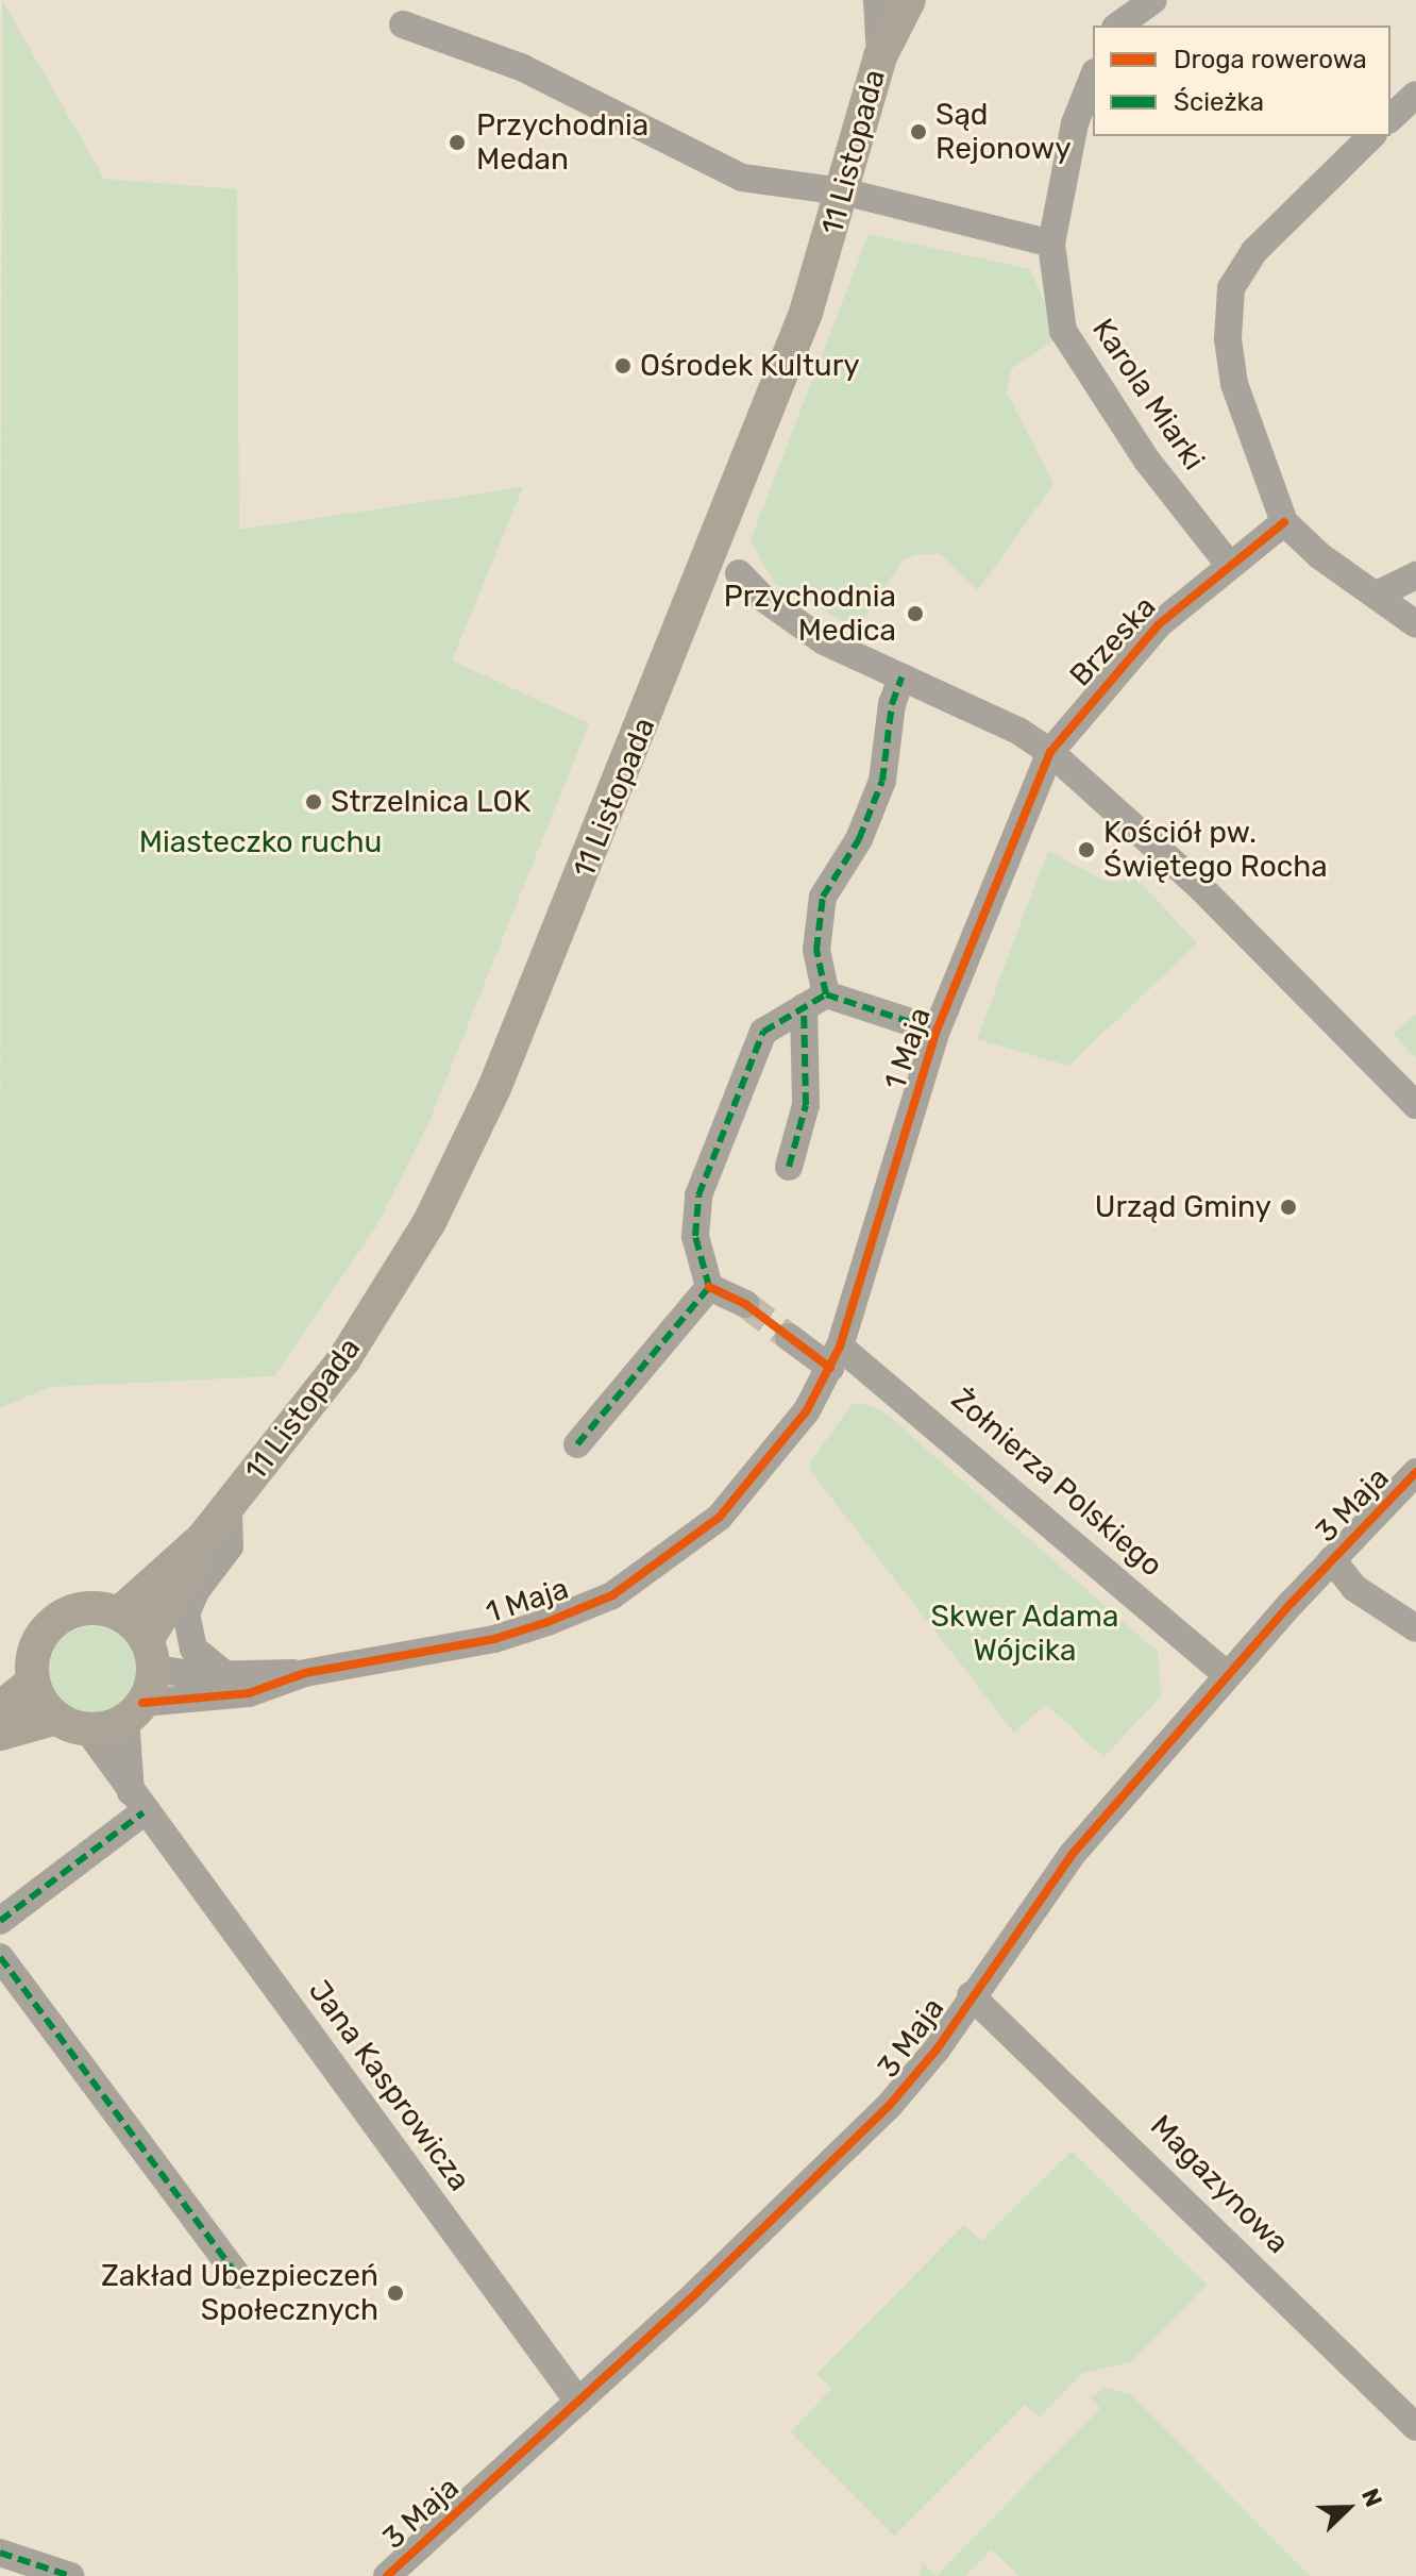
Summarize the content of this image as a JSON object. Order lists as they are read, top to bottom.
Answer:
{
  "streets": {
    "main road": ["11 Listopada"],
    "street": [
      "Karola Miarki",
      "Brzeska",
      "1 Maja",
      "Żołnierza Polskiego",
      "3 Maja",
      "Jana Kasprowicza",
      "Magazynowa"
    ]
  },
  "crossings": [
    ["11 Listopada", "1 Maja"],
    ["11 Listopada", "Jana Kasprowicza"],
    ["Karola Miarki", "Brzeska"],
    ["Brzeska", "1 Maja"],
    ["1 Maja", "Żołnierza Polskiego"],
    ["1 Maja", "Jana Kasprowicza"],
    ["Żołnierza Polskiego", "3 Maja"],
    ["3 Maja", "Jana Kasprowicza"],
    ["3 Maja", "Magazynowa"]
  ],
  "parks": ["Miasteczko ruchu", "Skwer Adama Wójcika"],
  "places": [
    "Sąd Rejonowy",
    "Przychodnia Medan",
    "Ośrodek Kultury",
    "Przychodnia Medica",
    "Strzelnica LOK",
    "Kościół pw. Świętego Rocha",
    "Urząd Gminy",
    "Zakład Ubezpieczeń Społecznych"
  ],
  "legend": ["Droga rowerowa", "Ścieżka"],
  "north": "top right"
}
